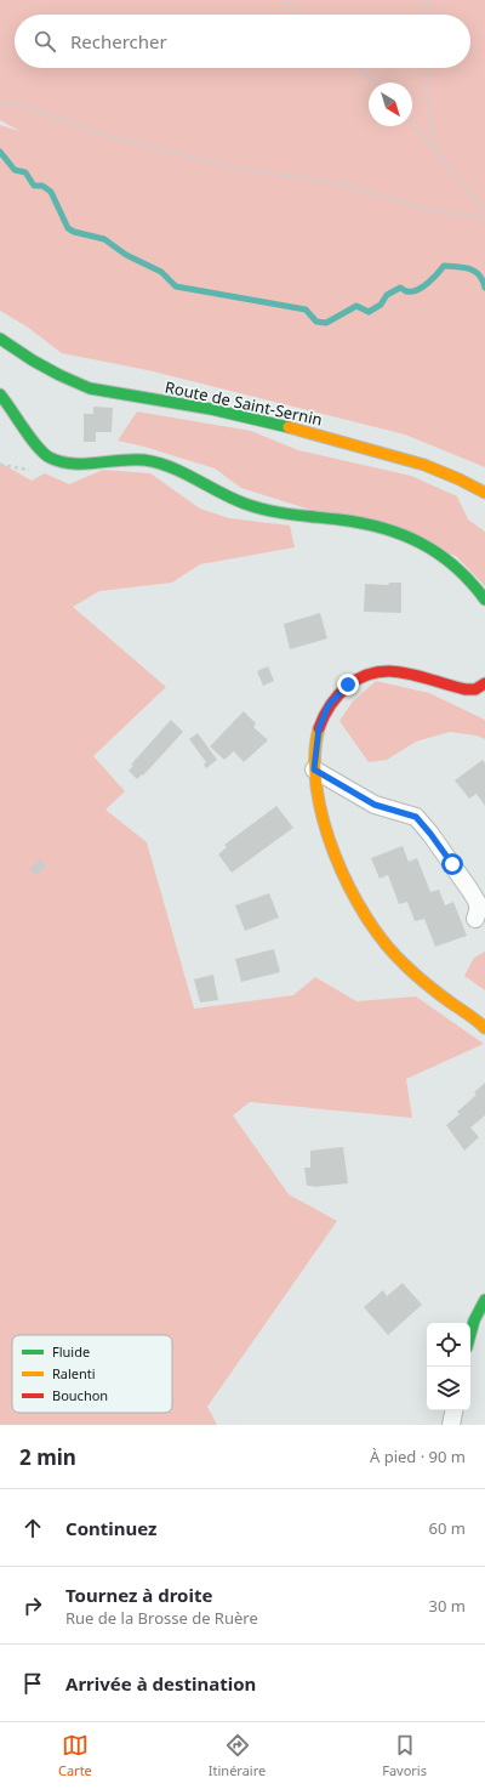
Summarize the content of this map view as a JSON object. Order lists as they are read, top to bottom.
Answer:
{
  "streets": {
    "street": ["Route de Saint-Sernin"]
  },
  "legend": ["Fluide", "Ralenti", "Bouchon"],
  "north": "bottom right",
  "page": {
    "search": "Rechercher",
    "heading": ["2 min", "À pied · 90 m"],
    "list": [
      ["Continuez", "60 m"],
      ["Tournez à droite", "Rue de la Brosse de Ruère", "30 m"],
      "Arrivée à destination"
    ],
    "nav": ["Carte", "Itinéraire", "Favoris"]
  }
}
